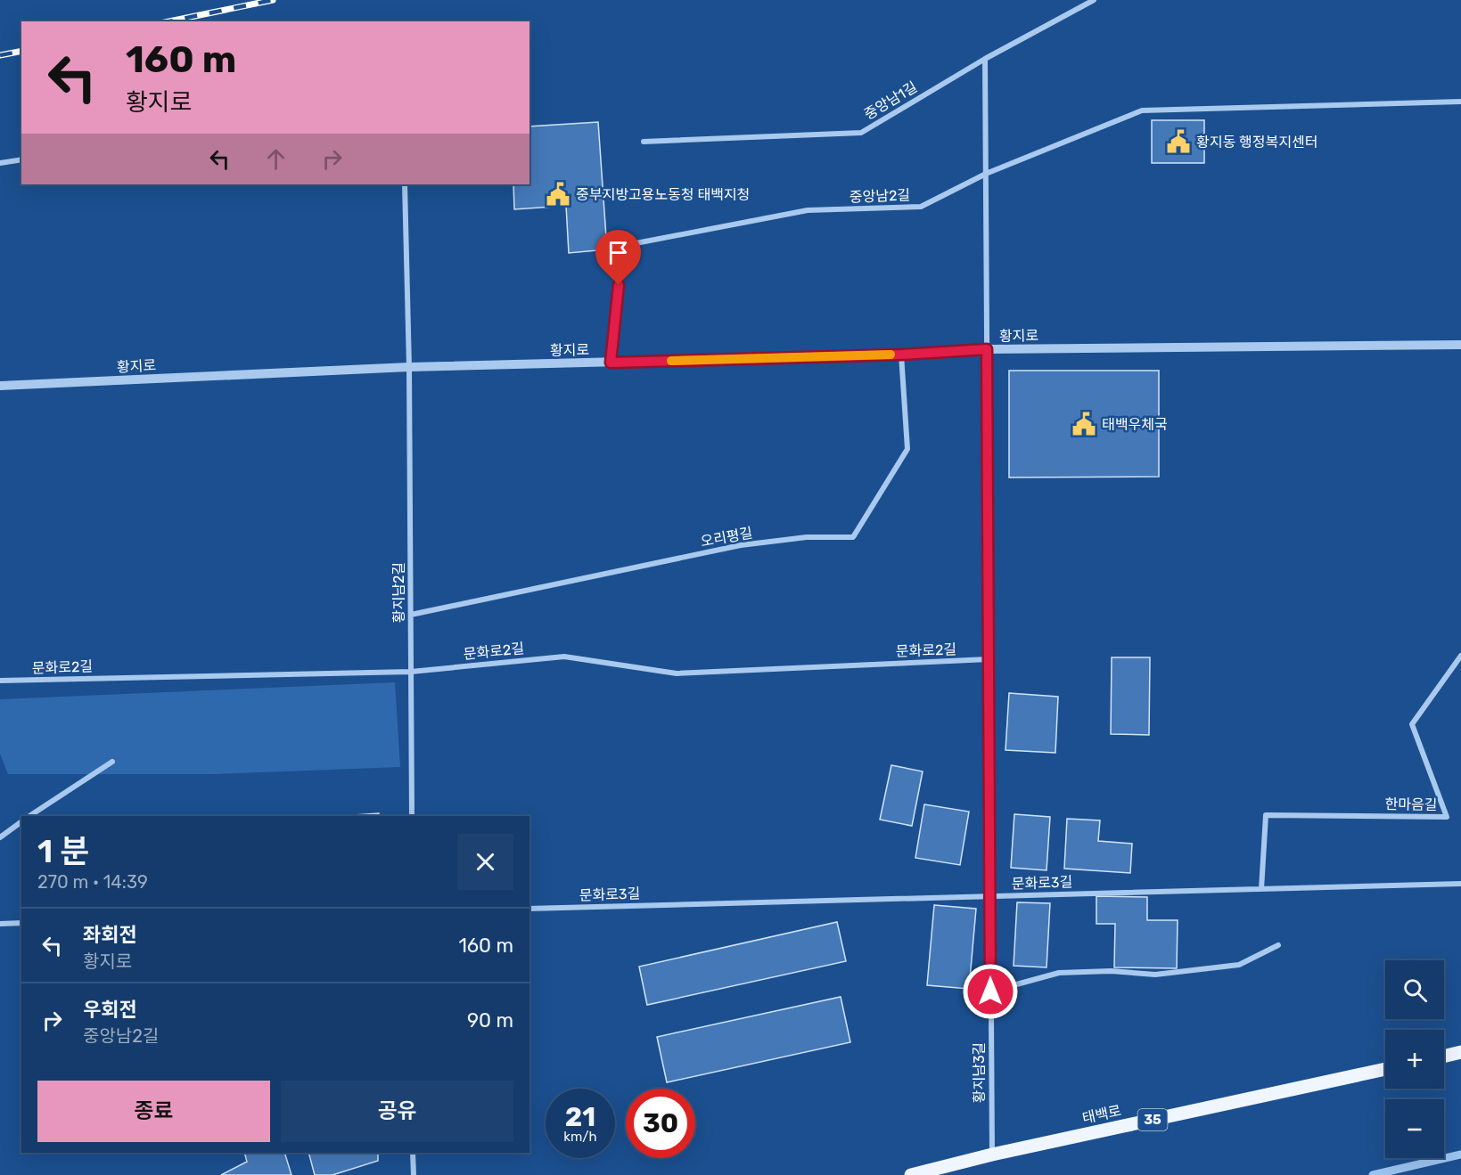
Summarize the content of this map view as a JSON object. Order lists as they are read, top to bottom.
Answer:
{
  "streets": {
    "main road": ["태백로", "35"],
    "street": [
      "중앙남1길",
      "중앙남2길",
      "황지로",
      "오리평길",
      "황지남2길",
      "문화로2길",
      "한마음길",
      "문화로3길",
      "황지남3길"
    ]
  },
  "crossings": [
    ["중앙남1길", "황지남3길"],
    ["중앙남2길", "황지로"],
    ["중앙남2길", "황지남3길"],
    ["황지로", "오리평길"],
    ["황지로", "황지남2길"],
    ["황지로", "황지남3길"],
    ["오리평길", "황지남2길"],
    ["황지남2길", "문화로2길"],
    ["문화로2길", "황지남3길"],
    ["한마음길", "문화로3길"],
    ["문화로3길", "황지남3길"],
    ["황지남3길", "태백로"]
  ],
  "places": {
    "public building": ["황지동 행정복지센터", "중부지방고용노동청 태백지청", "태백우체국"]
  },
  "page": {
    "turn": ["160 m", "황지로"],
    "heading": ["1 분", "270 m · 14:39"],
    "list": [
      {
        "name": "좌회전",
        "note": "황지로",
        "value": "160 m"
      },
      {
        "name": "우회전",
        "note": "중앙남2길",
        "value": "90 m"
      }
    ],
    "map_buttons": ["+", "−"],
    "buttons": ["종료", "공유"],
    "speed": "21 km/h",
    "limit": "30"
  }
}
